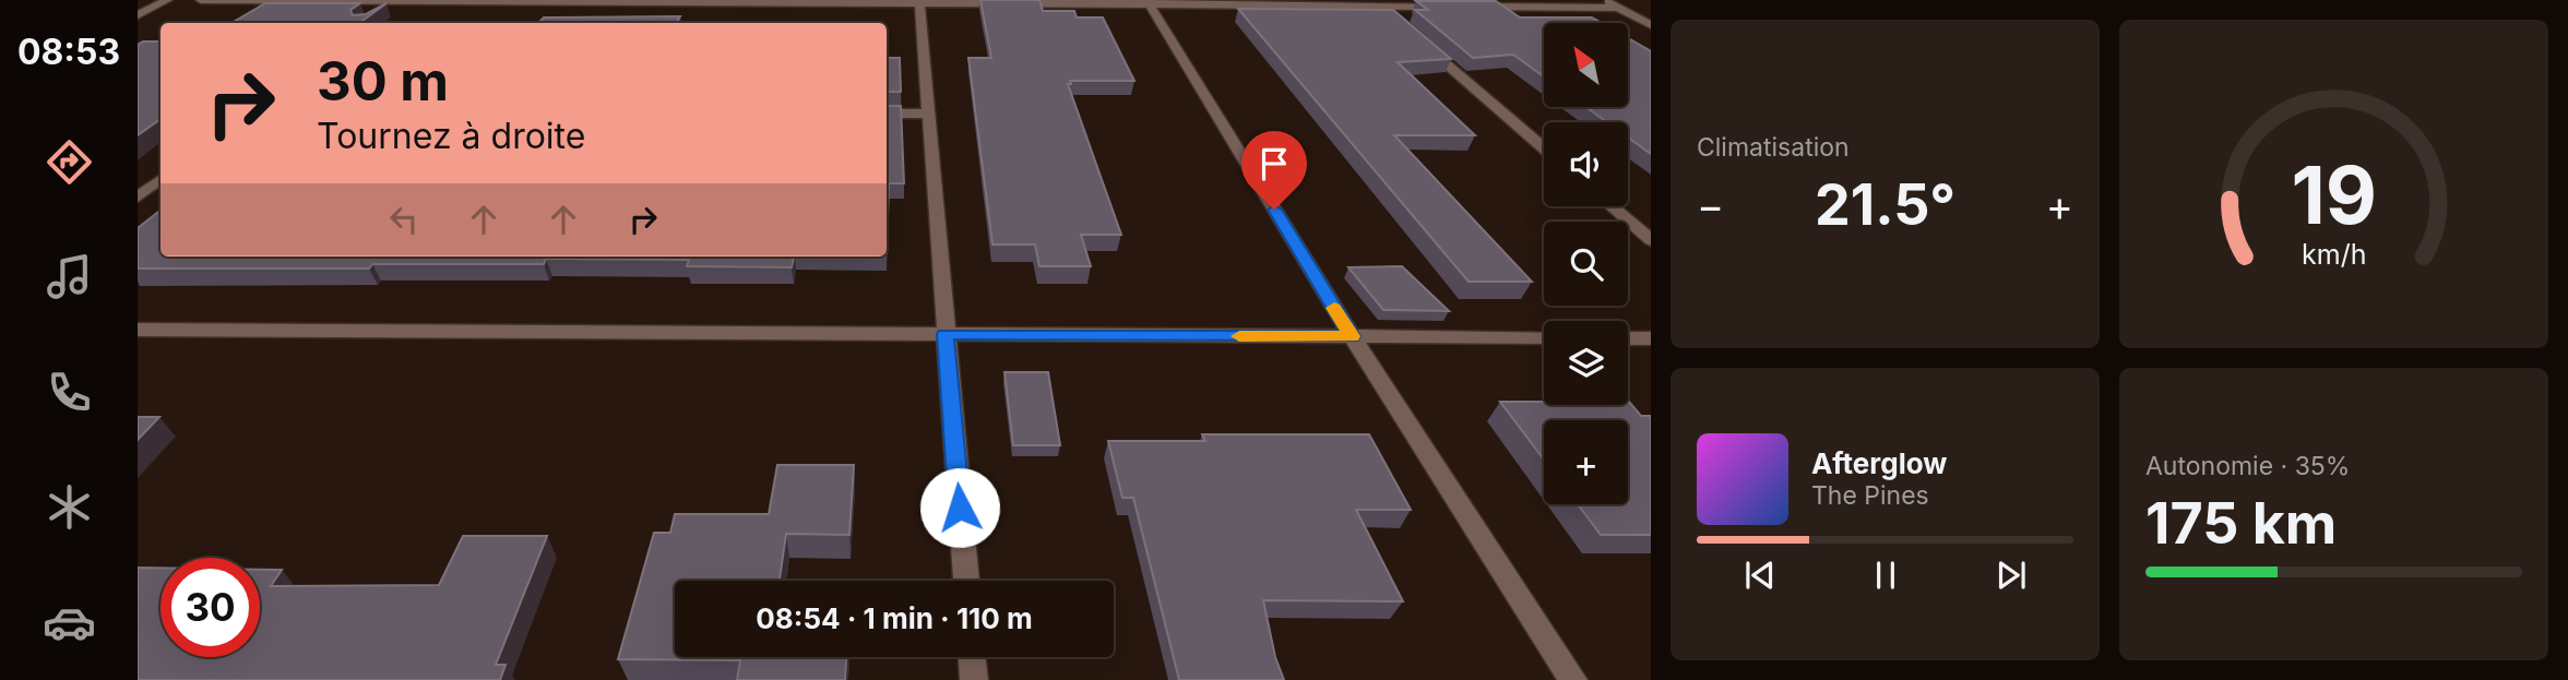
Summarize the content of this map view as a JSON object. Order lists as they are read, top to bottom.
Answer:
{
  "north": "top left",
  "page": {
    "tabs": "08:53",
    "tile": [
      "Climatisation",
      ["Autonomie · 35%", "175 km"]
    ],
    "map_buttons": "+",
    "turn": ["30 m", "Tournez à droite"],
    "heat": ["−", "21.5°", "+"],
    "song": ["Afterglow", "The Pines"],
    "limit": "30",
    "trip": "08:54 · 1 min · 110 m",
    "gauge": ["19", "km/h"]
  }
}
